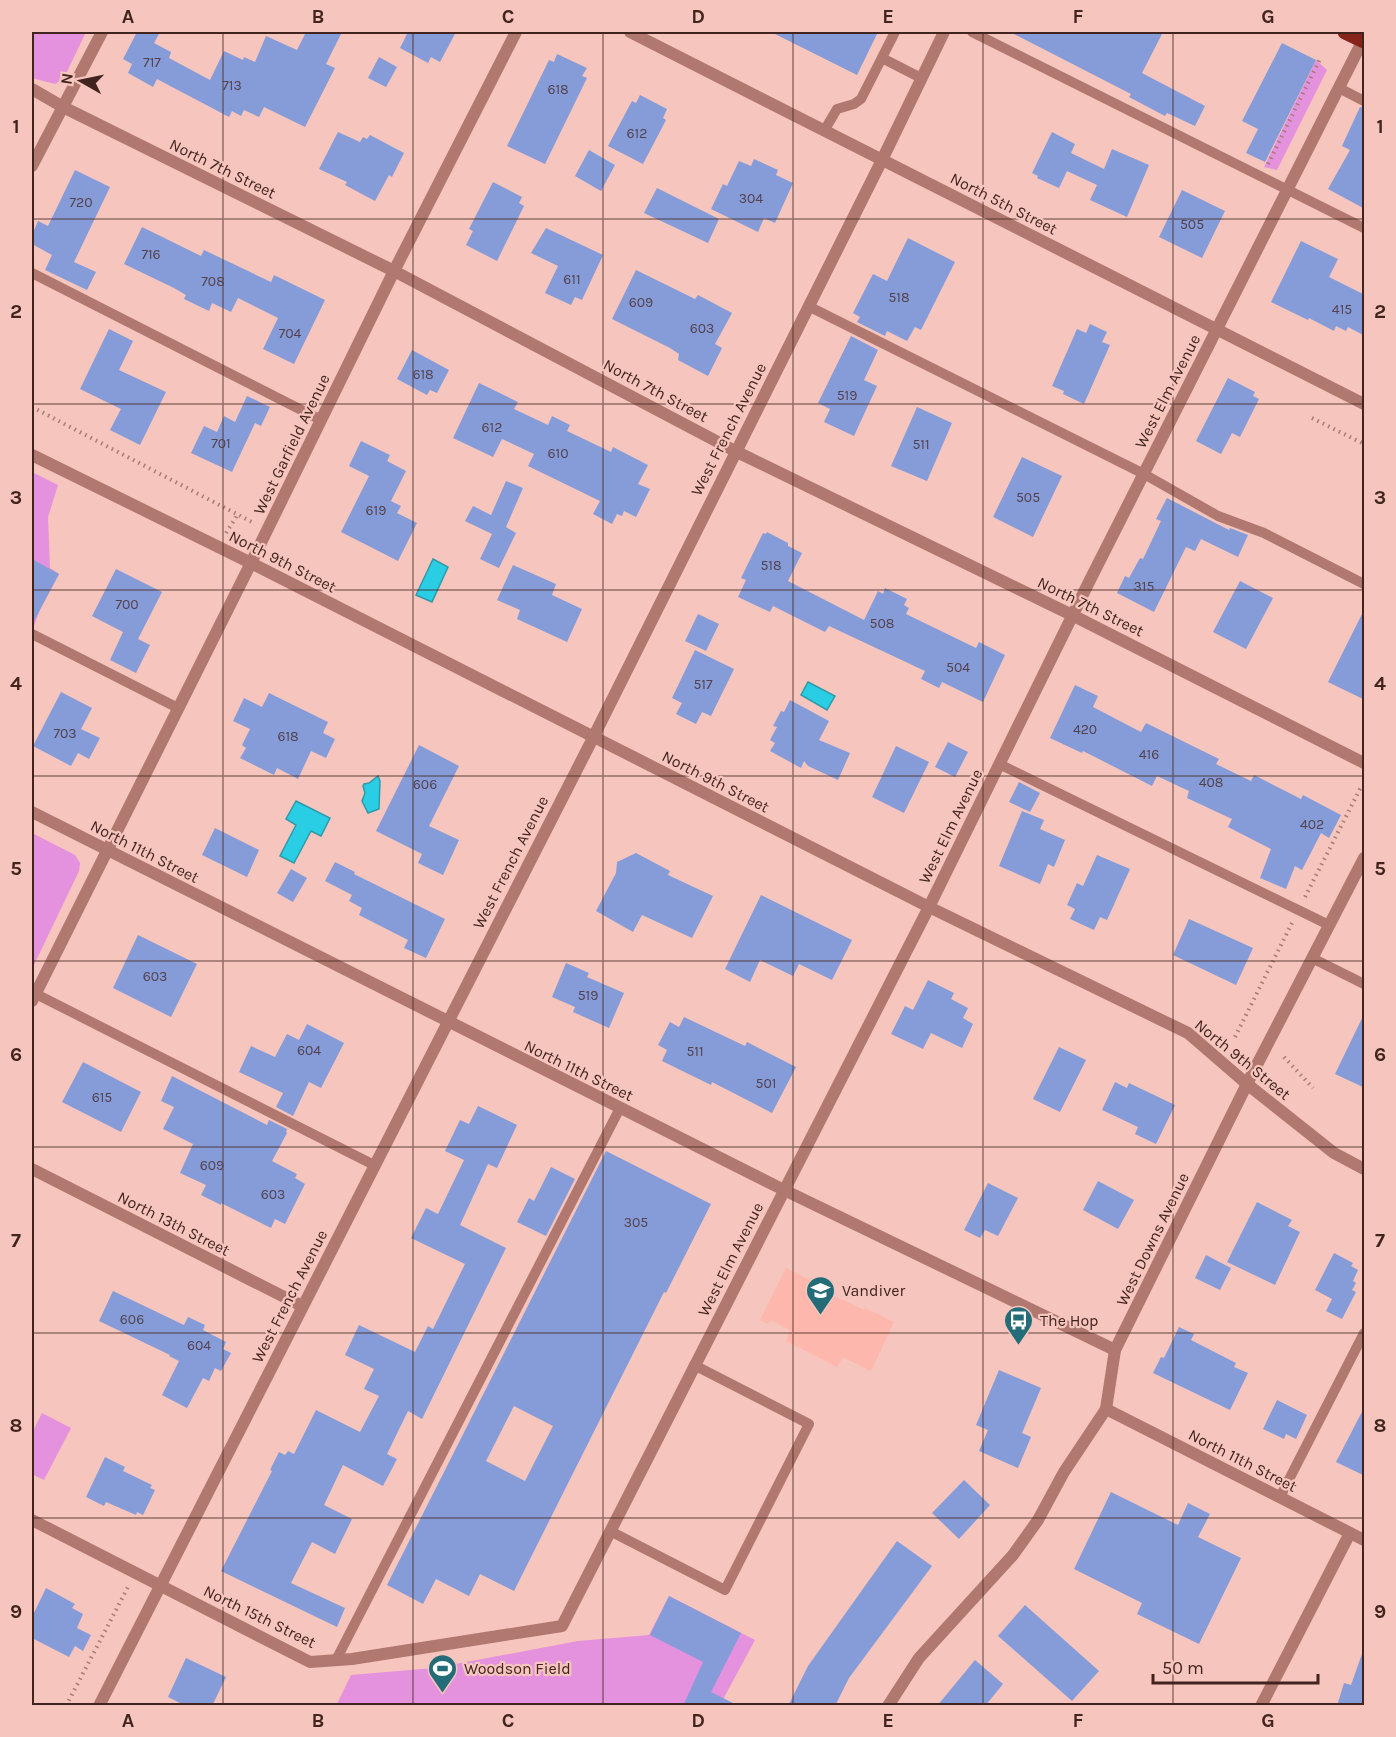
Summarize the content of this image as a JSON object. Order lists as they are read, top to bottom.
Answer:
{
  "streets": {
    "street": [
      "North 7th Street",
      "North 5th Street",
      "West Elm Avenue",
      "West French Avenue",
      "West Garfield Avenue",
      "North 9th Street",
      "North 11th Street",
      "North 13th Street",
      "West Downs Avenue",
      "North 15th Street"
    ]
  },
  "crossings": [
    ["North 7th Street", "West Elm Avenue"],
    ["North 7th Street", "West French Avenue"],
    ["North 7th Street", "West Garfield Avenue"],
    ["North 5th Street", "West Elm Avenue"],
    ["North 5th Street", "West French Avenue"],
    ["West Elm Avenue", "North 9th Street"],
    ["West Elm Avenue", "North 11th Street"],
    ["West Elm Avenue", "North 15th Street"],
    ["West French Avenue", "North 9th Street"],
    ["West French Avenue", "North 11th Street"],
    ["West French Avenue", "North 13th Street"],
    ["West French Avenue", "North 15th Street"],
    ["West Garfield Avenue", "North 9th Street"],
    ["West Garfield Avenue", "North 11th Street"],
    ["North 9th Street", "West Downs Avenue"],
    ["North 11th Street", "West Downs Avenue"]
  ],
  "places": {
    "school or university": ["Vandiver"],
    "bus stop": ["The Hop"],
    "sports": ["Woodson Field"]
  },
  "house_numbers": [
    "717",
    "713",
    "618",
    "612",
    "304",
    "720",
    "505",
    "716",
    "611",
    "708",
    "518",
    "609",
    "415",
    "603",
    "704",
    "618",
    "519",
    "612",
    "701",
    "511",
    "610",
    "505",
    "619",
    "518",
    "315",
    "700",
    "508",
    "504",
    "517",
    "420",
    "703",
    "618",
    "416",
    "408",
    "606",
    "402",
    "603",
    "519",
    "604",
    "511",
    "501",
    "615",
    "609",
    "603",
    "305",
    "606",
    "604"
  ],
  "scale_bar": "50 m",
  "north": "left",
  "grid": {
    "columns": [
      "A",
      "B",
      "C",
      "D",
      "E",
      "F",
      "G"
    ],
    "rows": [
      "1",
      "2",
      "3",
      "4",
      "5",
      "6",
      "7",
      "8",
      "9"
    ]
  }
}
